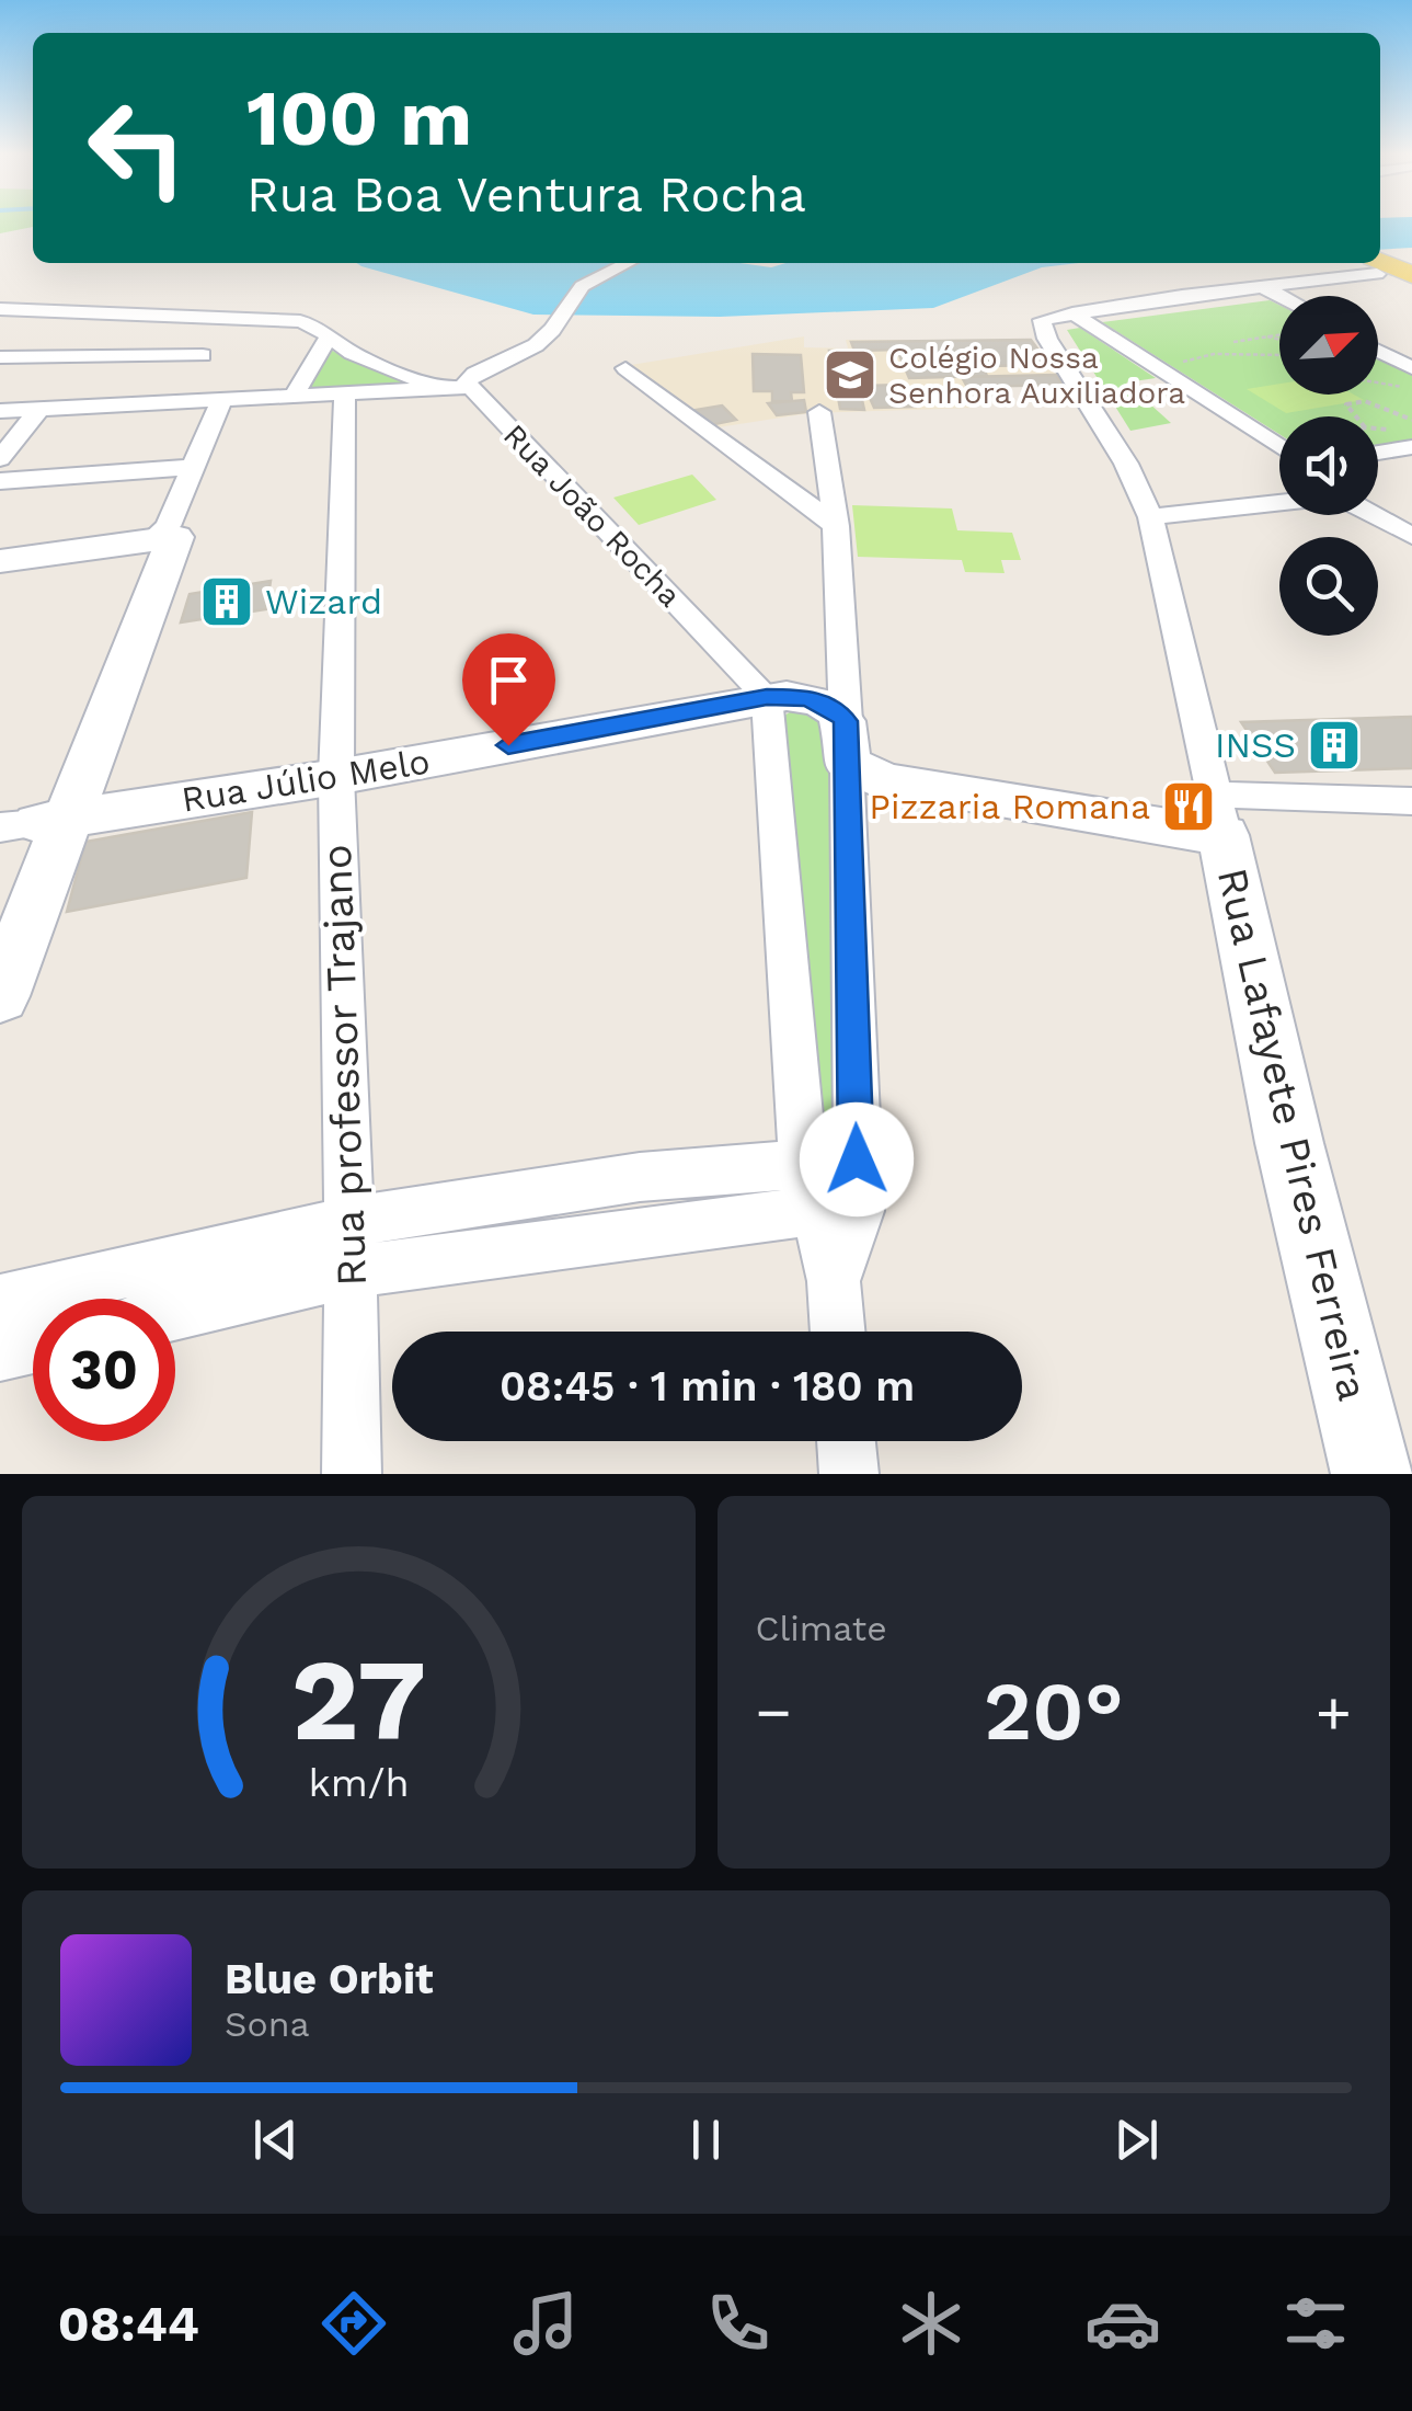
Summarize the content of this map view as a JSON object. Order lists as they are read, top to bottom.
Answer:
{
  "streets": {
    "street": [
      "Rua João Rocha",
      "Rua Júlio Melo",
      "Rua professor Trajano",
      "Rua Lafayete Pires Ferreira"
    ]
  },
  "crossings": [
    ["Rua João Rocha", "Rua Júlio Melo"],
    ["Rua Júlio Melo", "Rua professor Trajano"],
    ["Rua Júlio Melo", "Rua Lafayete Pires Ferreira"]
  ],
  "places": {
    "school or university": ["Colégio Nossa Senhora Auxiliadora"],
    "building": ["Wizard", "INSS"],
    "restaurant": ["Pizzaria Romana"]
  },
  "north": "top right",
  "page": {
    "turn": ["100 m", "Rua Boa Ventura Rocha"],
    "limit": "30",
    "trip": "08:45 · 1 min · 180 m",
    "tile": "Climate",
    "heat": ["−", "20°", "+"],
    "song": ["Blue Orbit", "Sona"],
    "tabs": "08:44",
    "gauge": ["27", "km/h"]
  }
}
